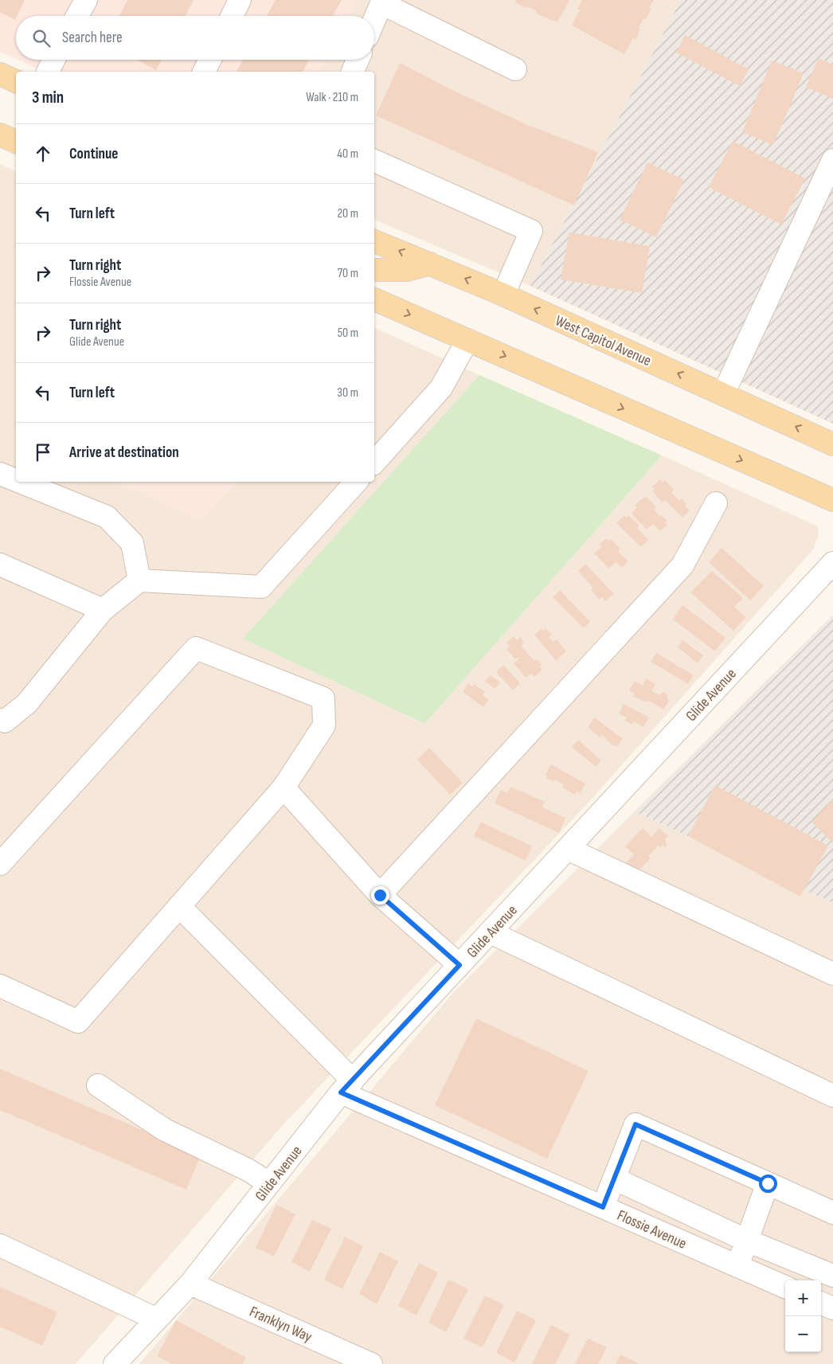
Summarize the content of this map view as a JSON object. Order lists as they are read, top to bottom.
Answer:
{
  "streets": {
    "main road": ["West Capitol Avenue"],
    "street": ["Glide Avenue", "Flossie Avenue", "Franklyn Way"]
  },
  "crossings": [
    ["Glide Avenue", "Flossie Avenue"],
    ["Glide Avenue", "Franklyn Way"]
  ],
  "page": {
    "search": "Search here",
    "heading": ["3 min", "Walk · 210 m"],
    "list": [
      ["Continue", "40 m"],
      ["Turn left", "20 m"],
      ["Turn right", "Flossie Avenue", "70 m"],
      ["Turn right", "Glide Avenue", "50 m"],
      ["Turn left", "30 m"],
      "Arrive at destination"
    ],
    "map_buttons": ["+", "−"]
  }
}
